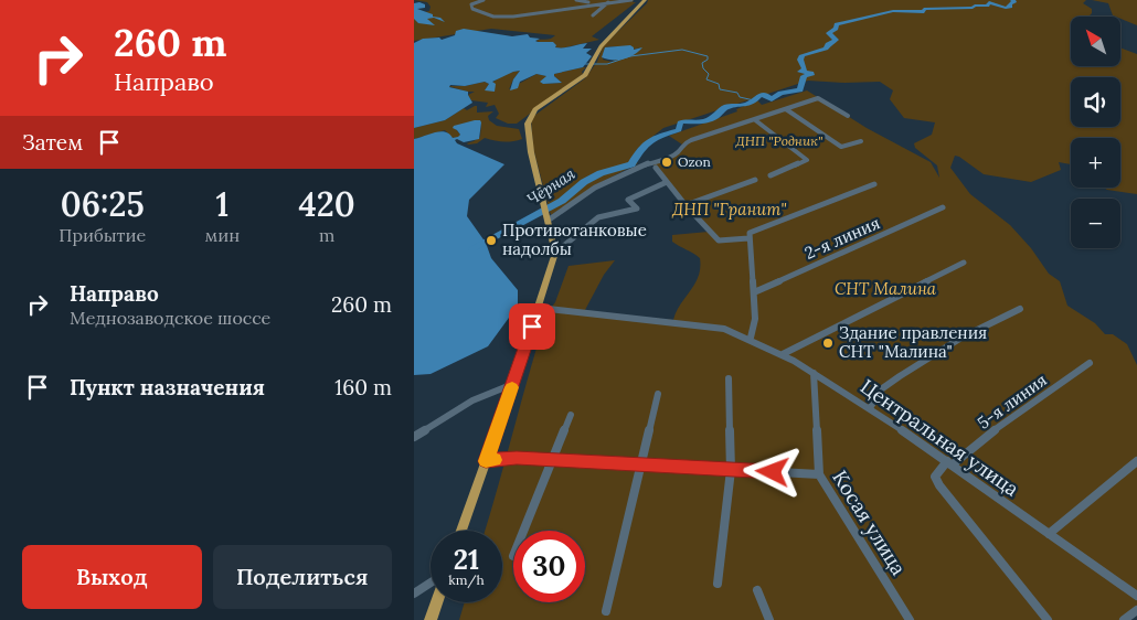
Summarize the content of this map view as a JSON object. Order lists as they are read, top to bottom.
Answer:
{
  "streets": {
    "street": [
      "2-я линия",
      "5-я линия",
      "Центральная улица",
      "Косая улица"
    ]
  },
  "crossings": [
    ["5-я линия", "Центральная улица"],
    ["Центральная улица", "Косая улица"]
  ],
  "water": ["Чёрная"],
  "parks": ["ДНП \"Родник\"", "ДНП \"Гранит\"", "СНТ Малина"],
  "places": ["Ozon", "Противотанковые надолбы", "Здание правления СНТ \"Малина\""],
  "north": "top left",
  "page": {
    "turn": ["260 m", "Направо"],
    "map_buttons": ["+", "−"],
    "then": "Затем",
    "eta": [
      "06:25",
      "Прибытие",
      "1",
      "мин",
      "420",
      "m"
    ],
    "list": [
      {
        "name": "Направо",
        "note": "Меднозаводское шоссе",
        "value": "260 m"
      },
      {
        "name": "Пункт назначения",
        "value": "160 m"
      }
    ],
    "speed": "21 km/h",
    "limit": "30",
    "buttons": ["Выход", "Поделиться"]
  }
}
